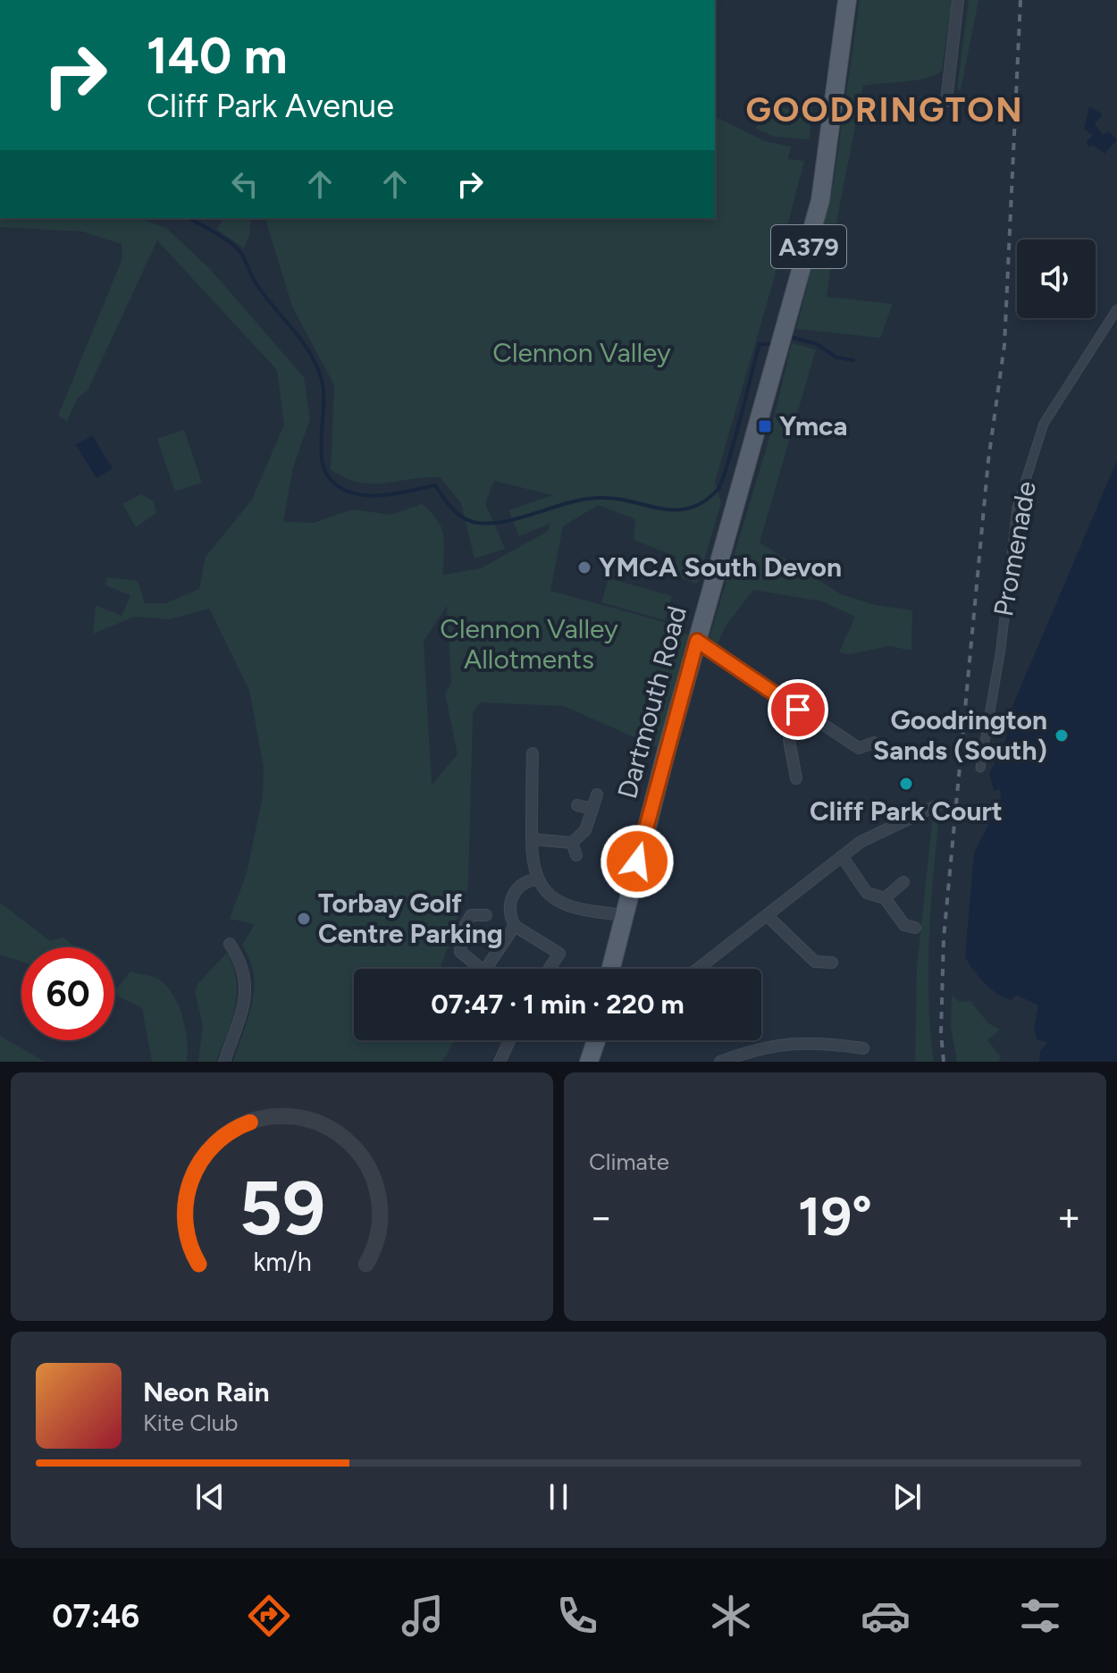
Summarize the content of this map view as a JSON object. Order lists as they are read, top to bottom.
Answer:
{
  "streets": {
    "main road": ["A379", "Dartmouth Road"],
    "street": ["Promenade"]
  },
  "districts": ["GOODRINGTON"],
  "parks": ["Clennon Valley", "Clennon Valley Allotments"],
  "places": {
    "transit": ["Ymca"],
    "other": [
      "YMCA South Devon",
      "Goodrington Sands (South)",
      "Cliff Park Court",
      "Torbay Golf Centre Parking"
    ]
  },
  "page": {
    "turn": ["140 m", "Cliff Park Avenue"],
    "limit": "60",
    "trip": "07:47 · 1 min · 220 m",
    "tile": "Climate",
    "heat": ["−", "19°", "+"],
    "song": ["Neon Rain", "Kite Club"],
    "tabs": "07:46",
    "gauge": ["59", "km/h"]
  }
}
